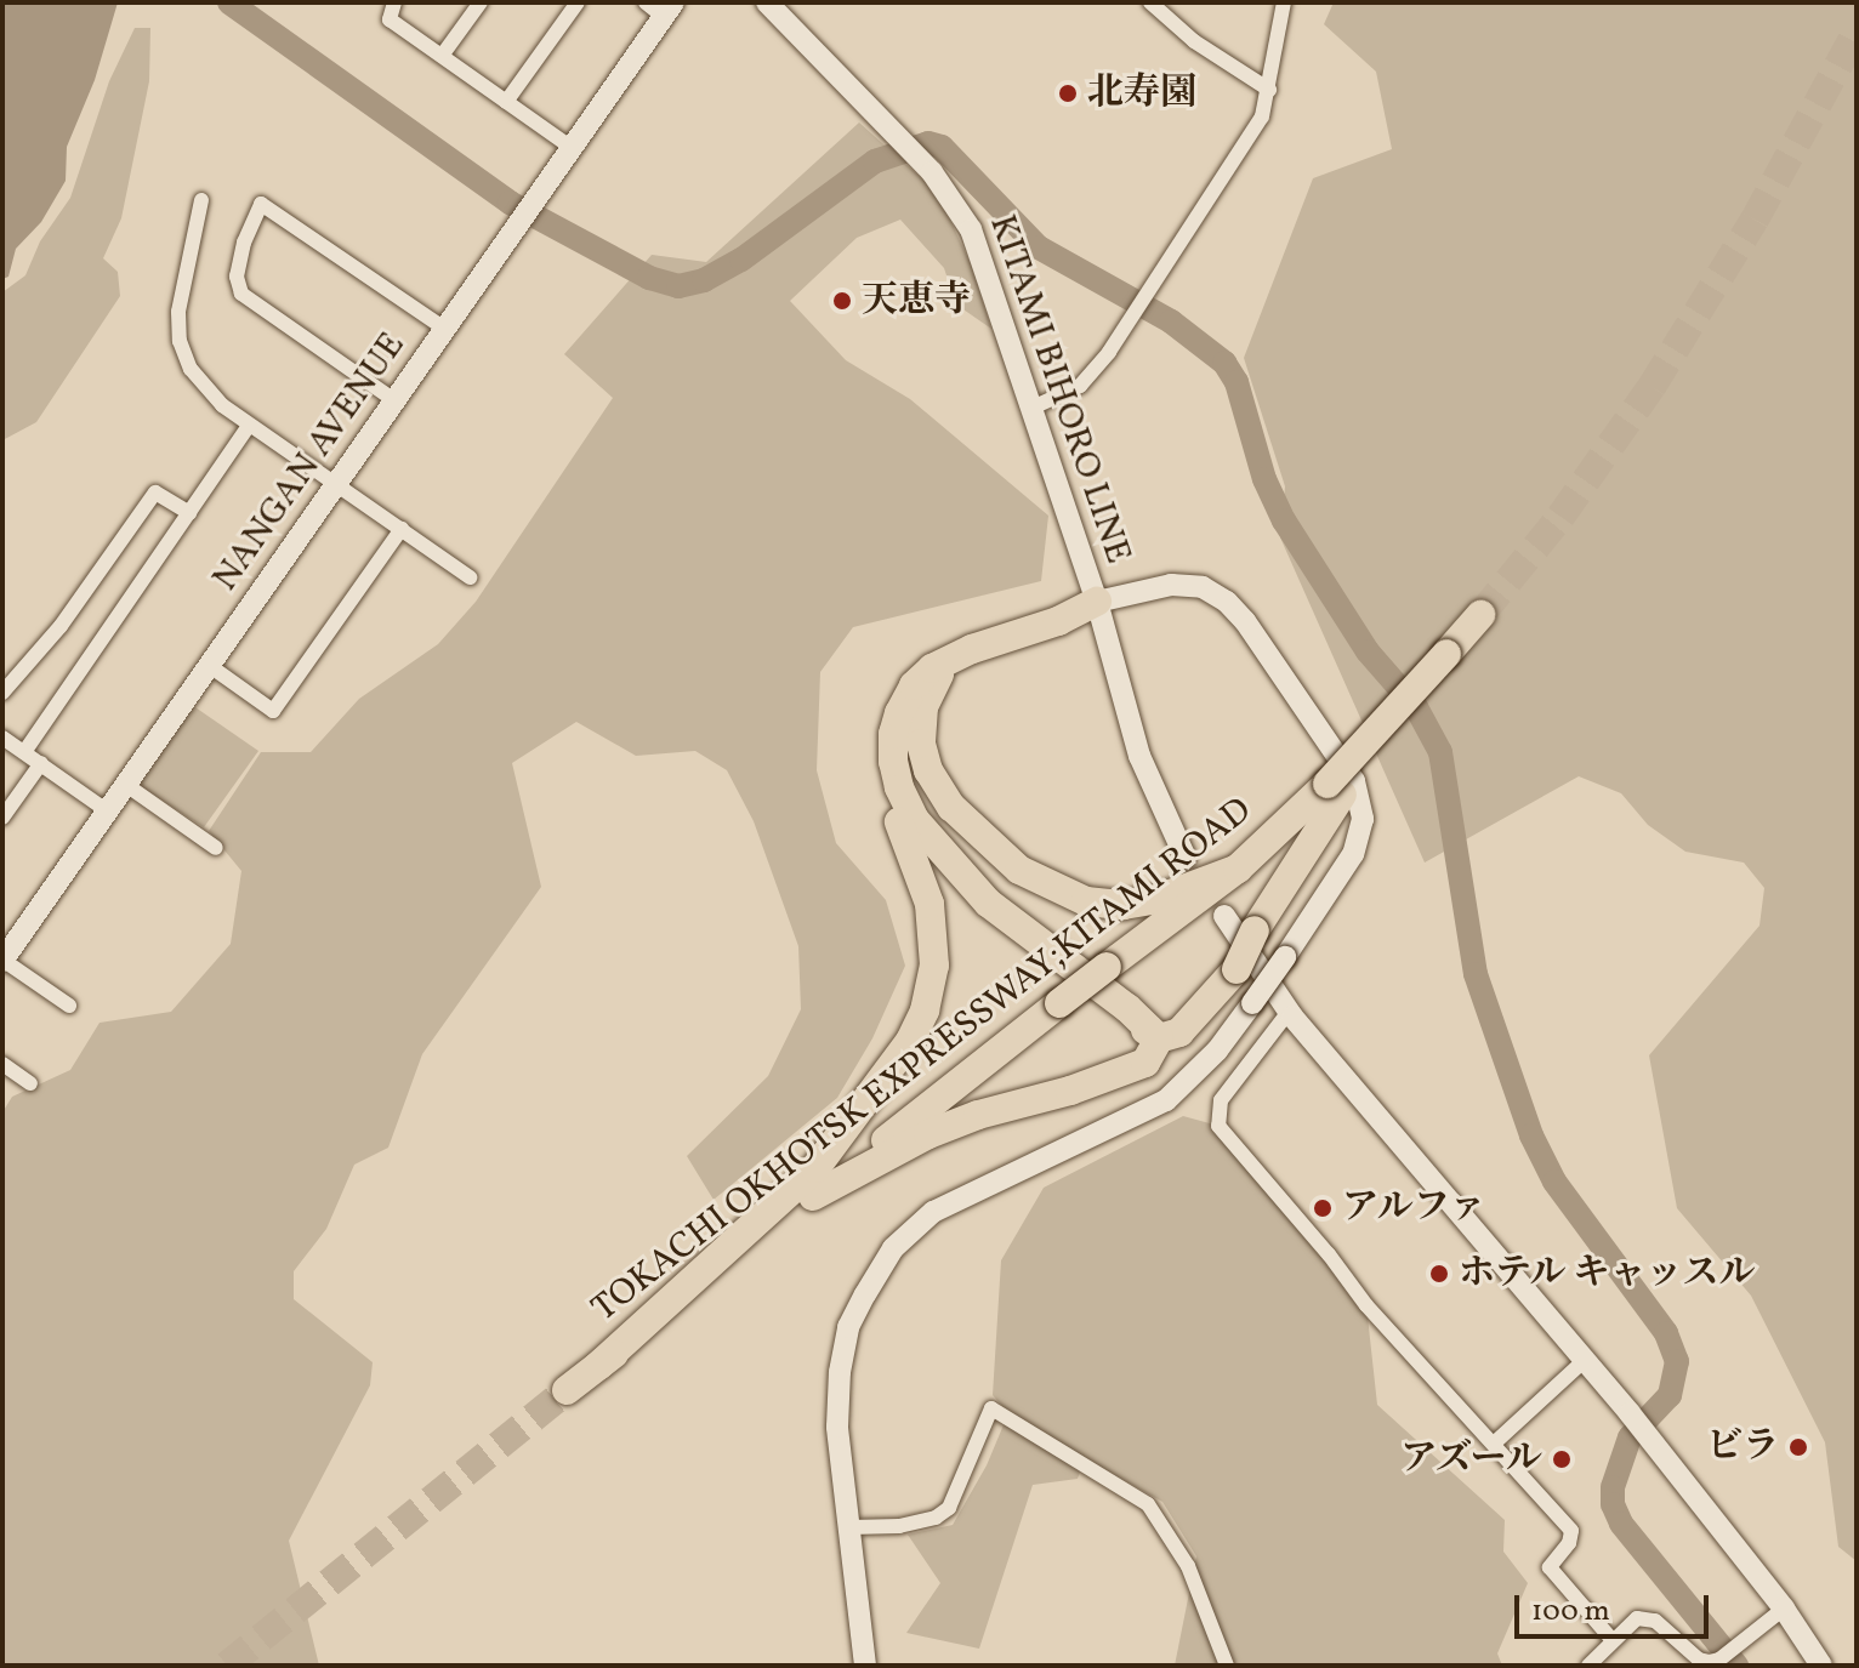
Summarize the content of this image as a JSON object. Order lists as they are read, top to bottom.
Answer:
{
  "streets": {
    "highway": ["TOKACHI OKHOTSK EXPRESSWAY;KITAMI ROAD"],
    "main road": ["KITAMI BIHORO LINE", "NANGAN AVENUE"]
  },
  "places": [
    "北寿園",
    "天恵寺",
    "アルファ",
    "ホテル キャッスル",
    "ビラ",
    "アズール"
  ],
  "scale_bar": "100 m"
}
